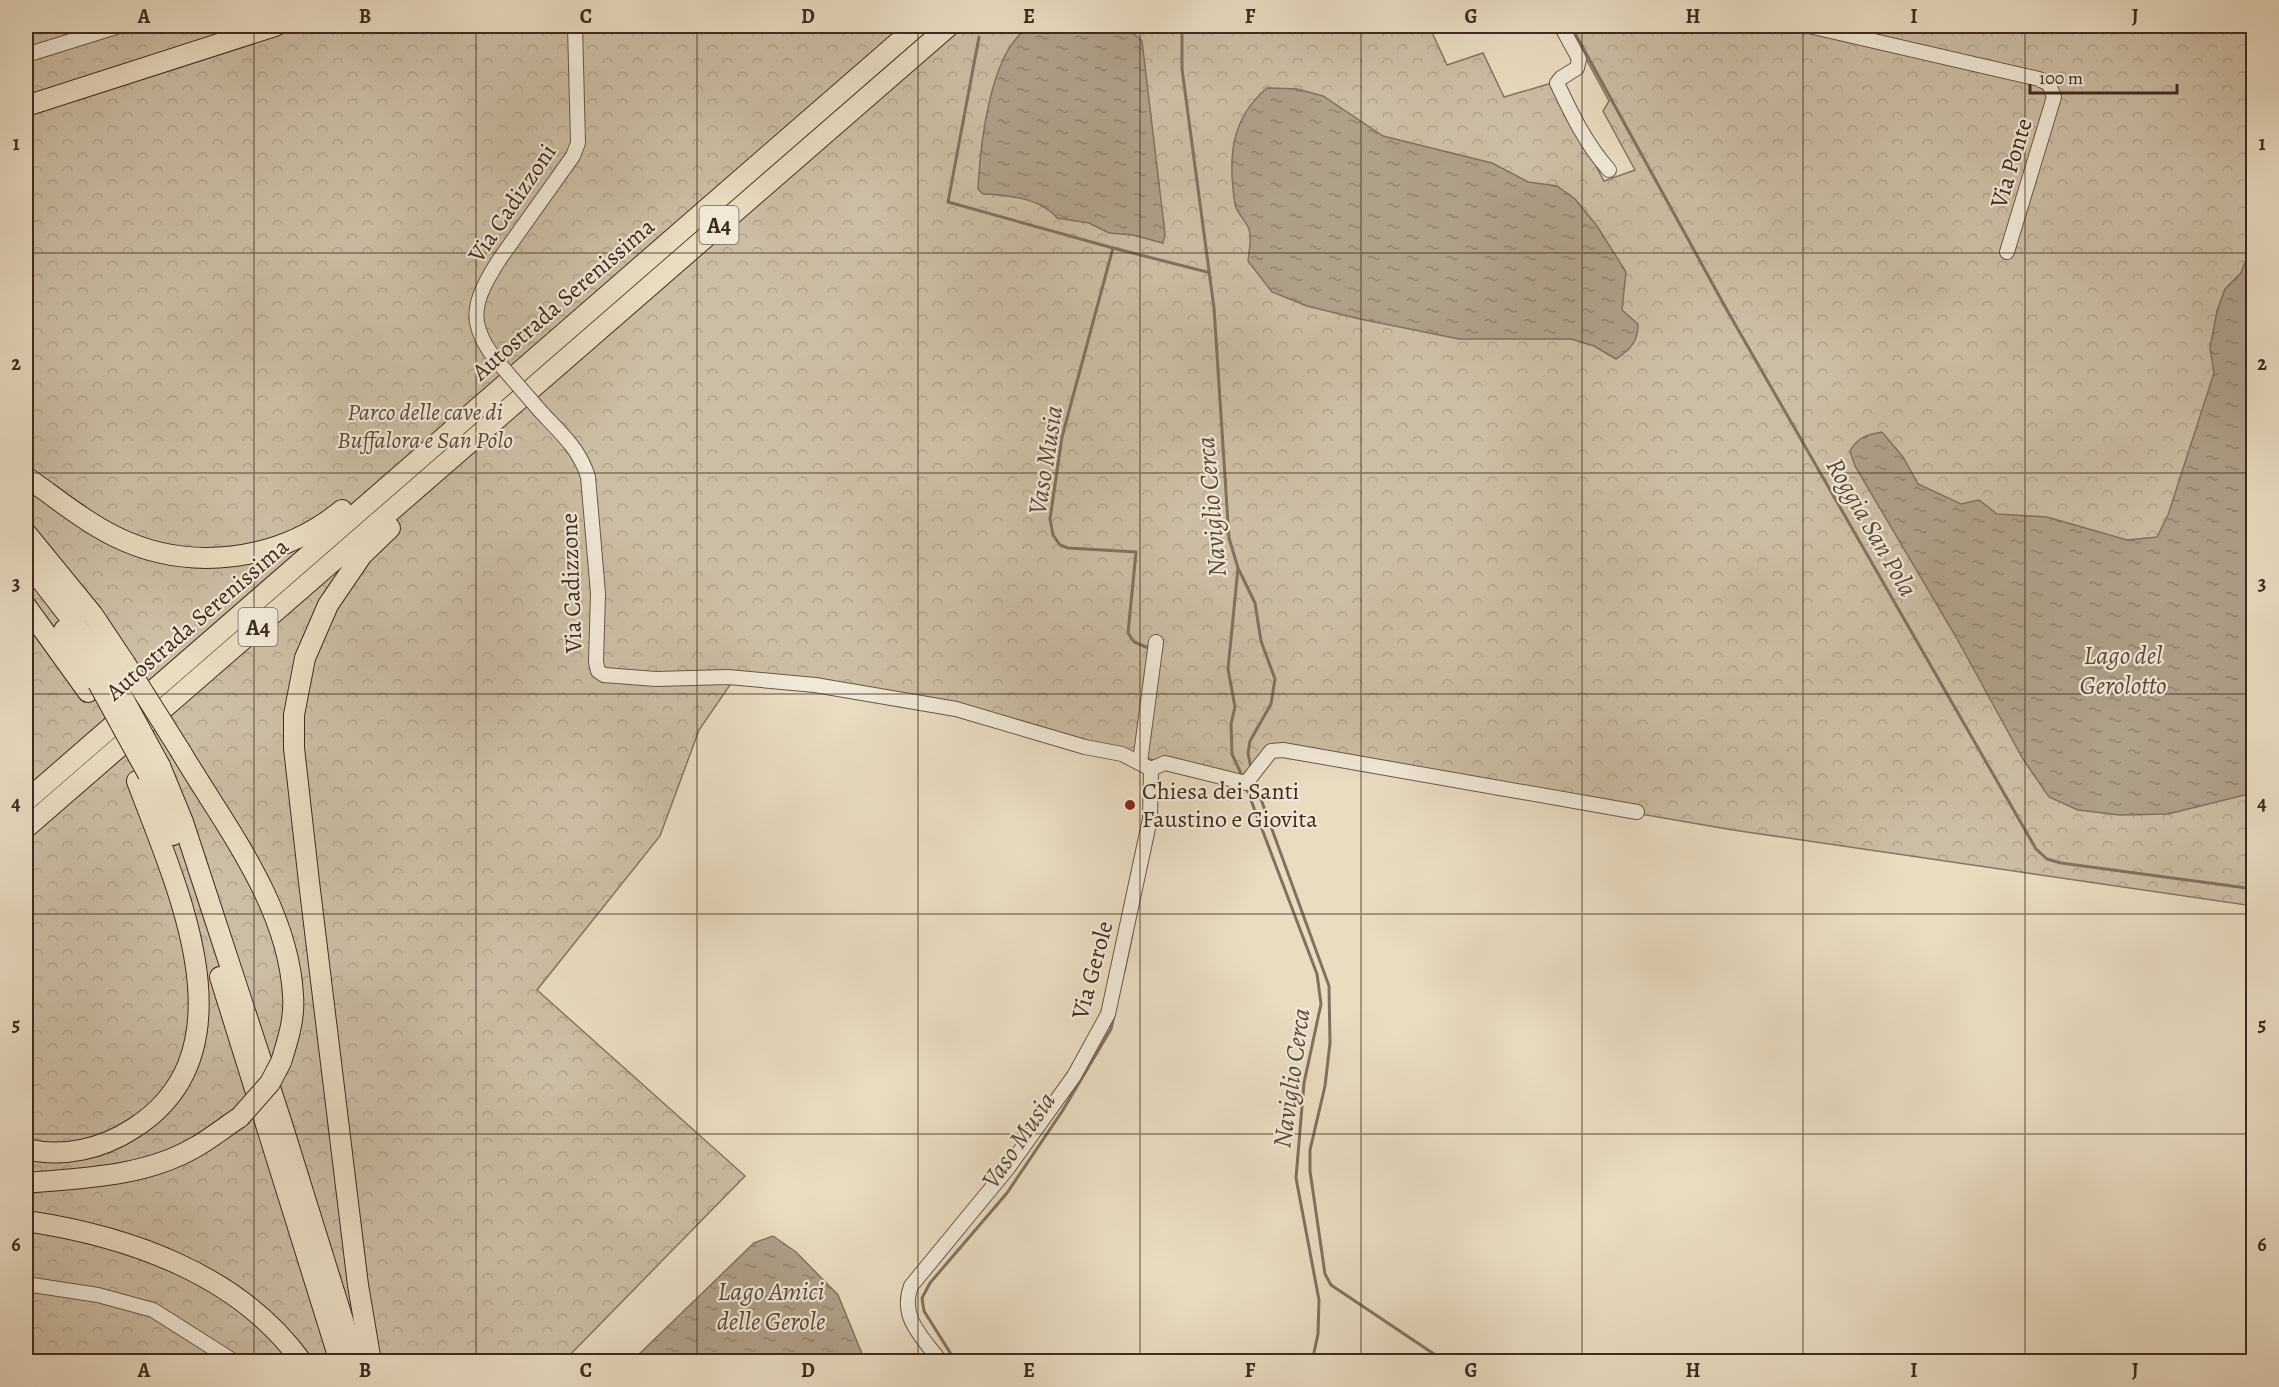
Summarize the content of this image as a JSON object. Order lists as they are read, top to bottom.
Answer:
{
  "streets": {
    "highway": ["A4", "Autostrada Serenissima"],
    "street": [
      "Via Ponte",
      "Via Cadizzoni",
      "Via Cadizzone",
      "Via Gerole"
    ]
  },
  "crossings": [
    ["Via Cadizzoni", "Via Cadizzone"],
    ["Via Cadizzone", "Via Gerole"]
  ],
  "water": [
    "Vaso Musia",
    "Naviglio Cerca",
    "Roggia San Pola",
    "Lago del Gerolotto",
    "Lago Amici delle Gerole"
  ],
  "parks": ["Parco delle cave di Buffalora e San Polo"],
  "places": ["Chiesa dei Santi Faustino e Giovita"],
  "scale_bar": "100 m",
  "grid": {
    "columns": [
      "A",
      "B",
      "C",
      "D",
      "E",
      "F",
      "G",
      "H",
      "I",
      "J"
    ],
    "rows": [
      "1",
      "2",
      "3",
      "4",
      "5",
      "6"
    ]
  }
}
